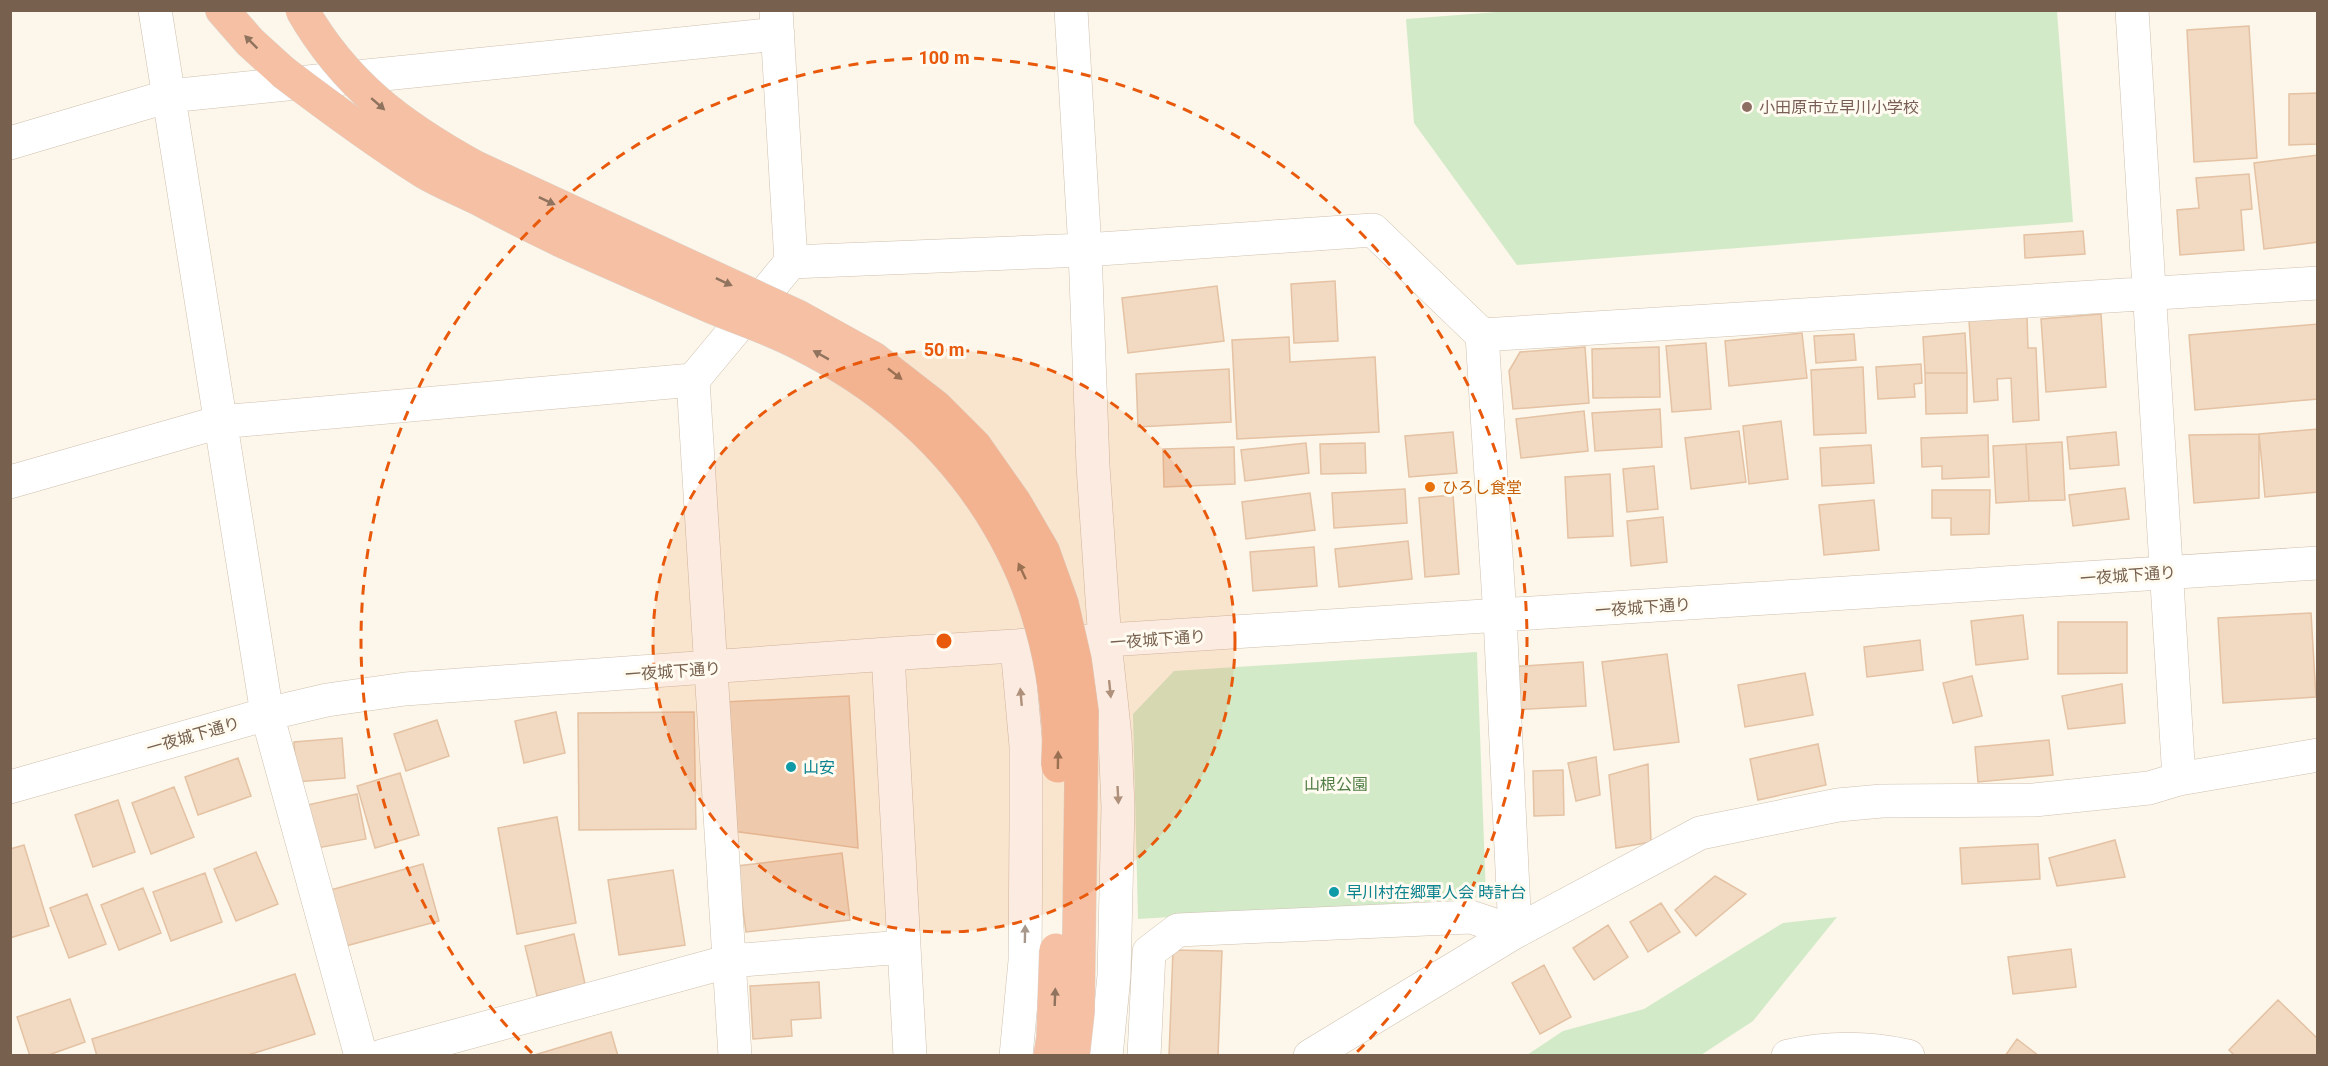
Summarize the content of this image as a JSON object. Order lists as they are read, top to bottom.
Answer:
{
  "streets": {
    "street": ["一夜城下通り"]
  },
  "parks": ["山根公園"],
  "places": [
    "小田原市立早川小学校",
    "ひろし食堂",
    "山安",
    "早川村在郷軍人会 時計台"
  ],
  "rings": ["100 m", "50 m"]
}
